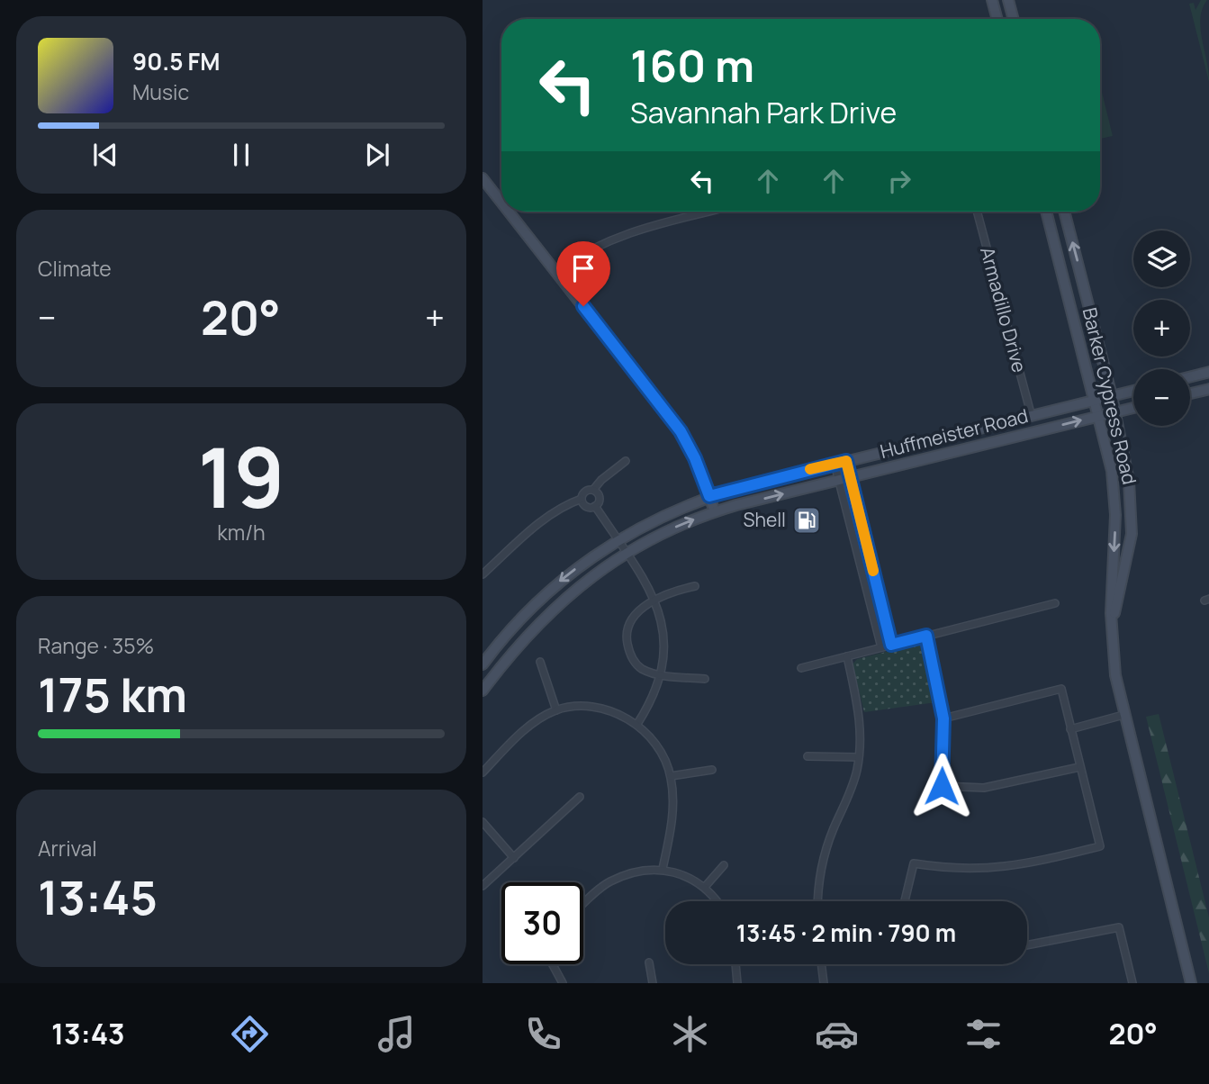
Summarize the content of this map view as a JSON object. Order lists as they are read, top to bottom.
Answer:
{
  "streets": {
    "main road": ["Barker Cypress Road", "Huffmeister Road"],
    "street": ["Armadillo Drive"]
  },
  "crossings": [
    ["Armadillo Drive", "Huffmeister Road"],
    ["Barker Cypress Road", "Huffmeister Road"]
  ],
  "places": {
    "fuel station": ["Shell"]
  },
  "page": {
    "turn": ["160 m", "Savannah Park Drive"],
    "song": ["90.5 FM", "Music"],
    "tile": [
      "Climate",
      ["19", "km/h"],
      ["Range · 35%", "175 km"],
      ["Arrival", "13:45"]
    ],
    "map_buttons": ["+", "−"],
    "heat": ["−", "20°", "+"],
    "limit": "30",
    "trip": "13:45 · 2 min · 790 m",
    "tabs": ["13:43", "20°"]
  }
}
